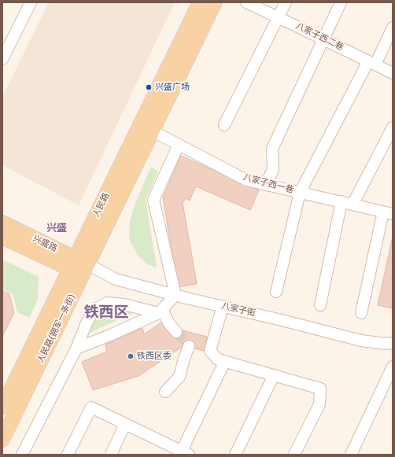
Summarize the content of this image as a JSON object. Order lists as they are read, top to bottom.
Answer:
{
  "streets": {
    "main road": ["人民路", "兴盛路", "人民路(拥军一条街)"],
    "street": ["八家子西二巷", "八家子西一巷", "八家子街"]
  },
  "crossings": [
    ["八家子西一巷", "人民路"],
    ["人民路", "兴盛路"],
    ["人民路", "八家子街"],
    ["人民路", "人民路(拥军一条街)"],
    ["兴盛路", "八家子街"],
    ["兴盛路", "人民路(拥军一条街)"],
    ["八家子街", "人民路(拥军一条街)"]
  ],
  "districts": ["兴盛", "铁西区"],
  "places": ["兴盛广场", "铁西区委"]
}
